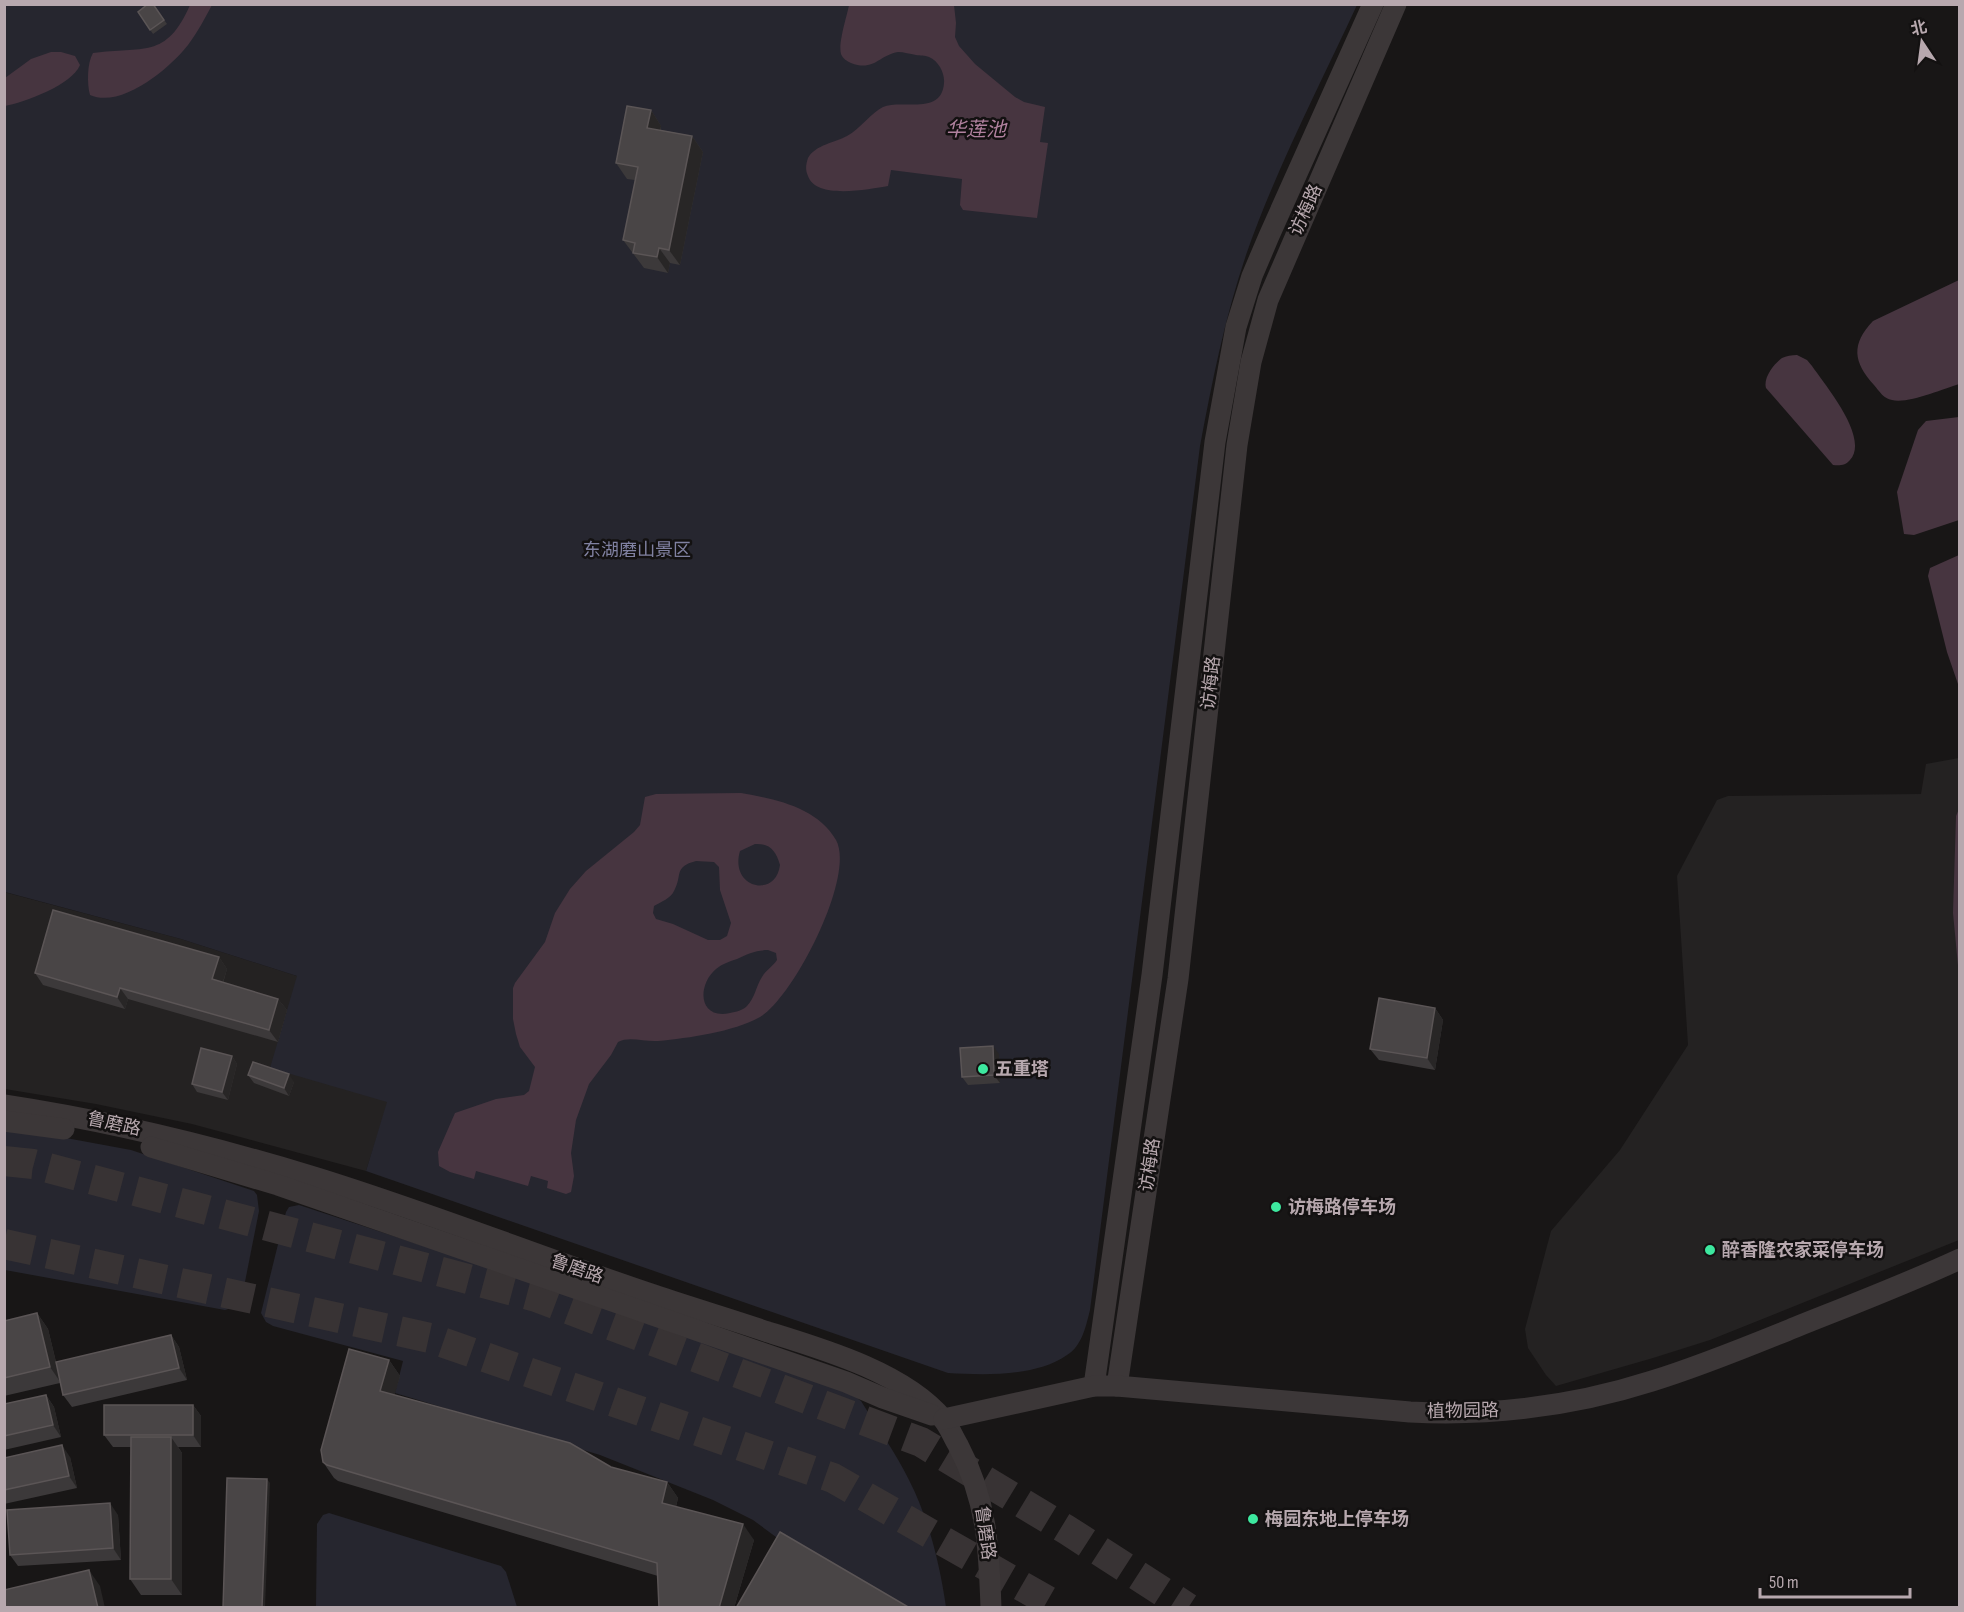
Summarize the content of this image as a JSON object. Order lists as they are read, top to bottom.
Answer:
{
  "streets": {
    "street": ["访梅路", "鲁磨路", "植物园路"]
  },
  "crossings": [
    ["访梅路", "植物园路"],
    ["鲁磨路", "植物园路"]
  ],
  "water": ["华莲池"],
  "parks": ["东湖磨山景区"],
  "places": [
    "五重塔",
    "访梅路停车场",
    "醉香隆农家菜停车场",
    "梅园东地上停车场"
  ],
  "scale_bar": "50 m",
  "north": "top"
}
